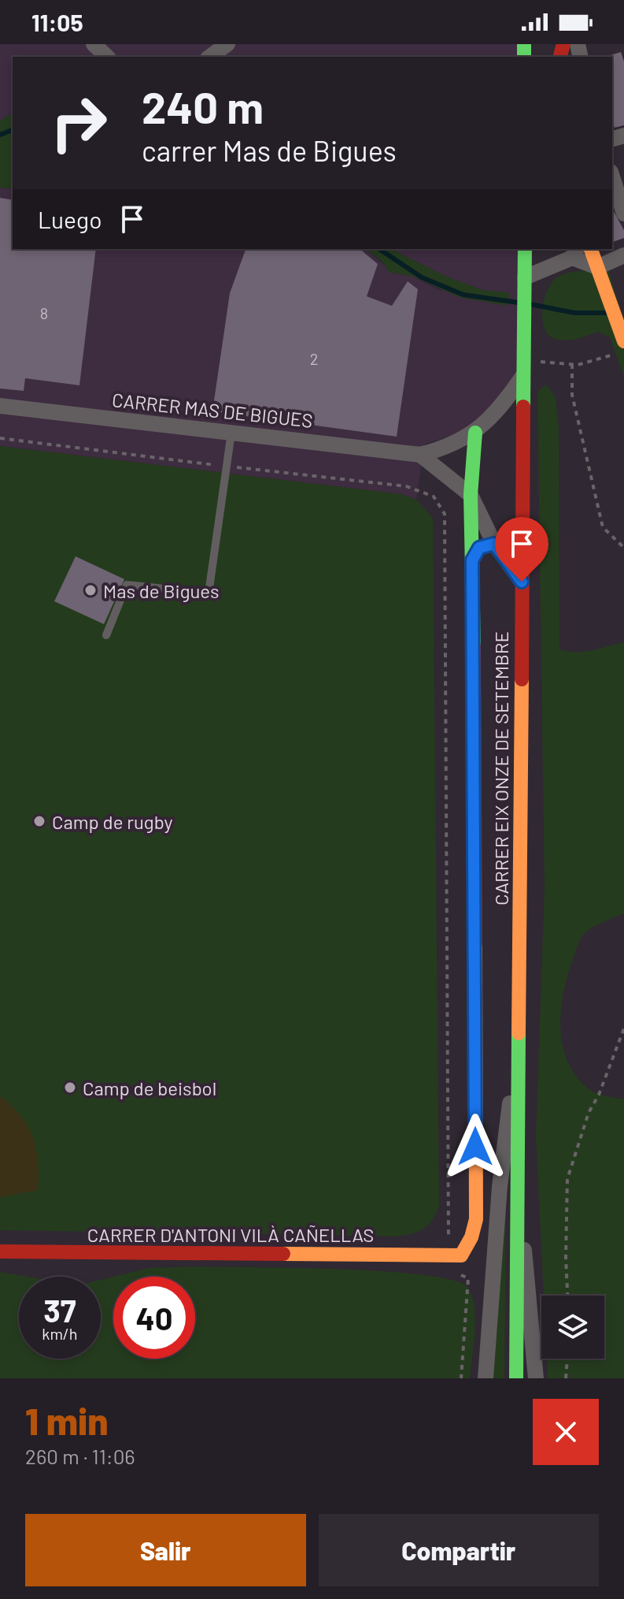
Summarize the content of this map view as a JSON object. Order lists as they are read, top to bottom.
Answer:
{
  "streets": {
    "street": ["CARRER MAS DE BIGUES", "CARRER EIX ONZE DE SETEMBRE", "CARRER D'ANTONI VILÀ CAÑELLAS"]
  },
  "crossings": [
    ["CARRER MAS DE BIGUES", "CARRER EIX ONZE DE SETEMBRE"],
    ["CARRER EIX ONZE DE SETEMBRE", "CARRER D'ANTONI VILÀ CAÑELLAS"]
  ],
  "places": ["Mas de Bigues", "Camp de rugby", "Camp de beisbol"],
  "house_numbers": ["8", "2"],
  "page": {
    "status": "11:05",
    "turn": ["240 m", "carrer Mas de Bigues"],
    "then": "Luego",
    "speed": "37 km/h",
    "limit": "40",
    "heading": ["1 min", "260 m · 11:06"],
    "buttons": ["Salir", "Compartir"]
  }
}
